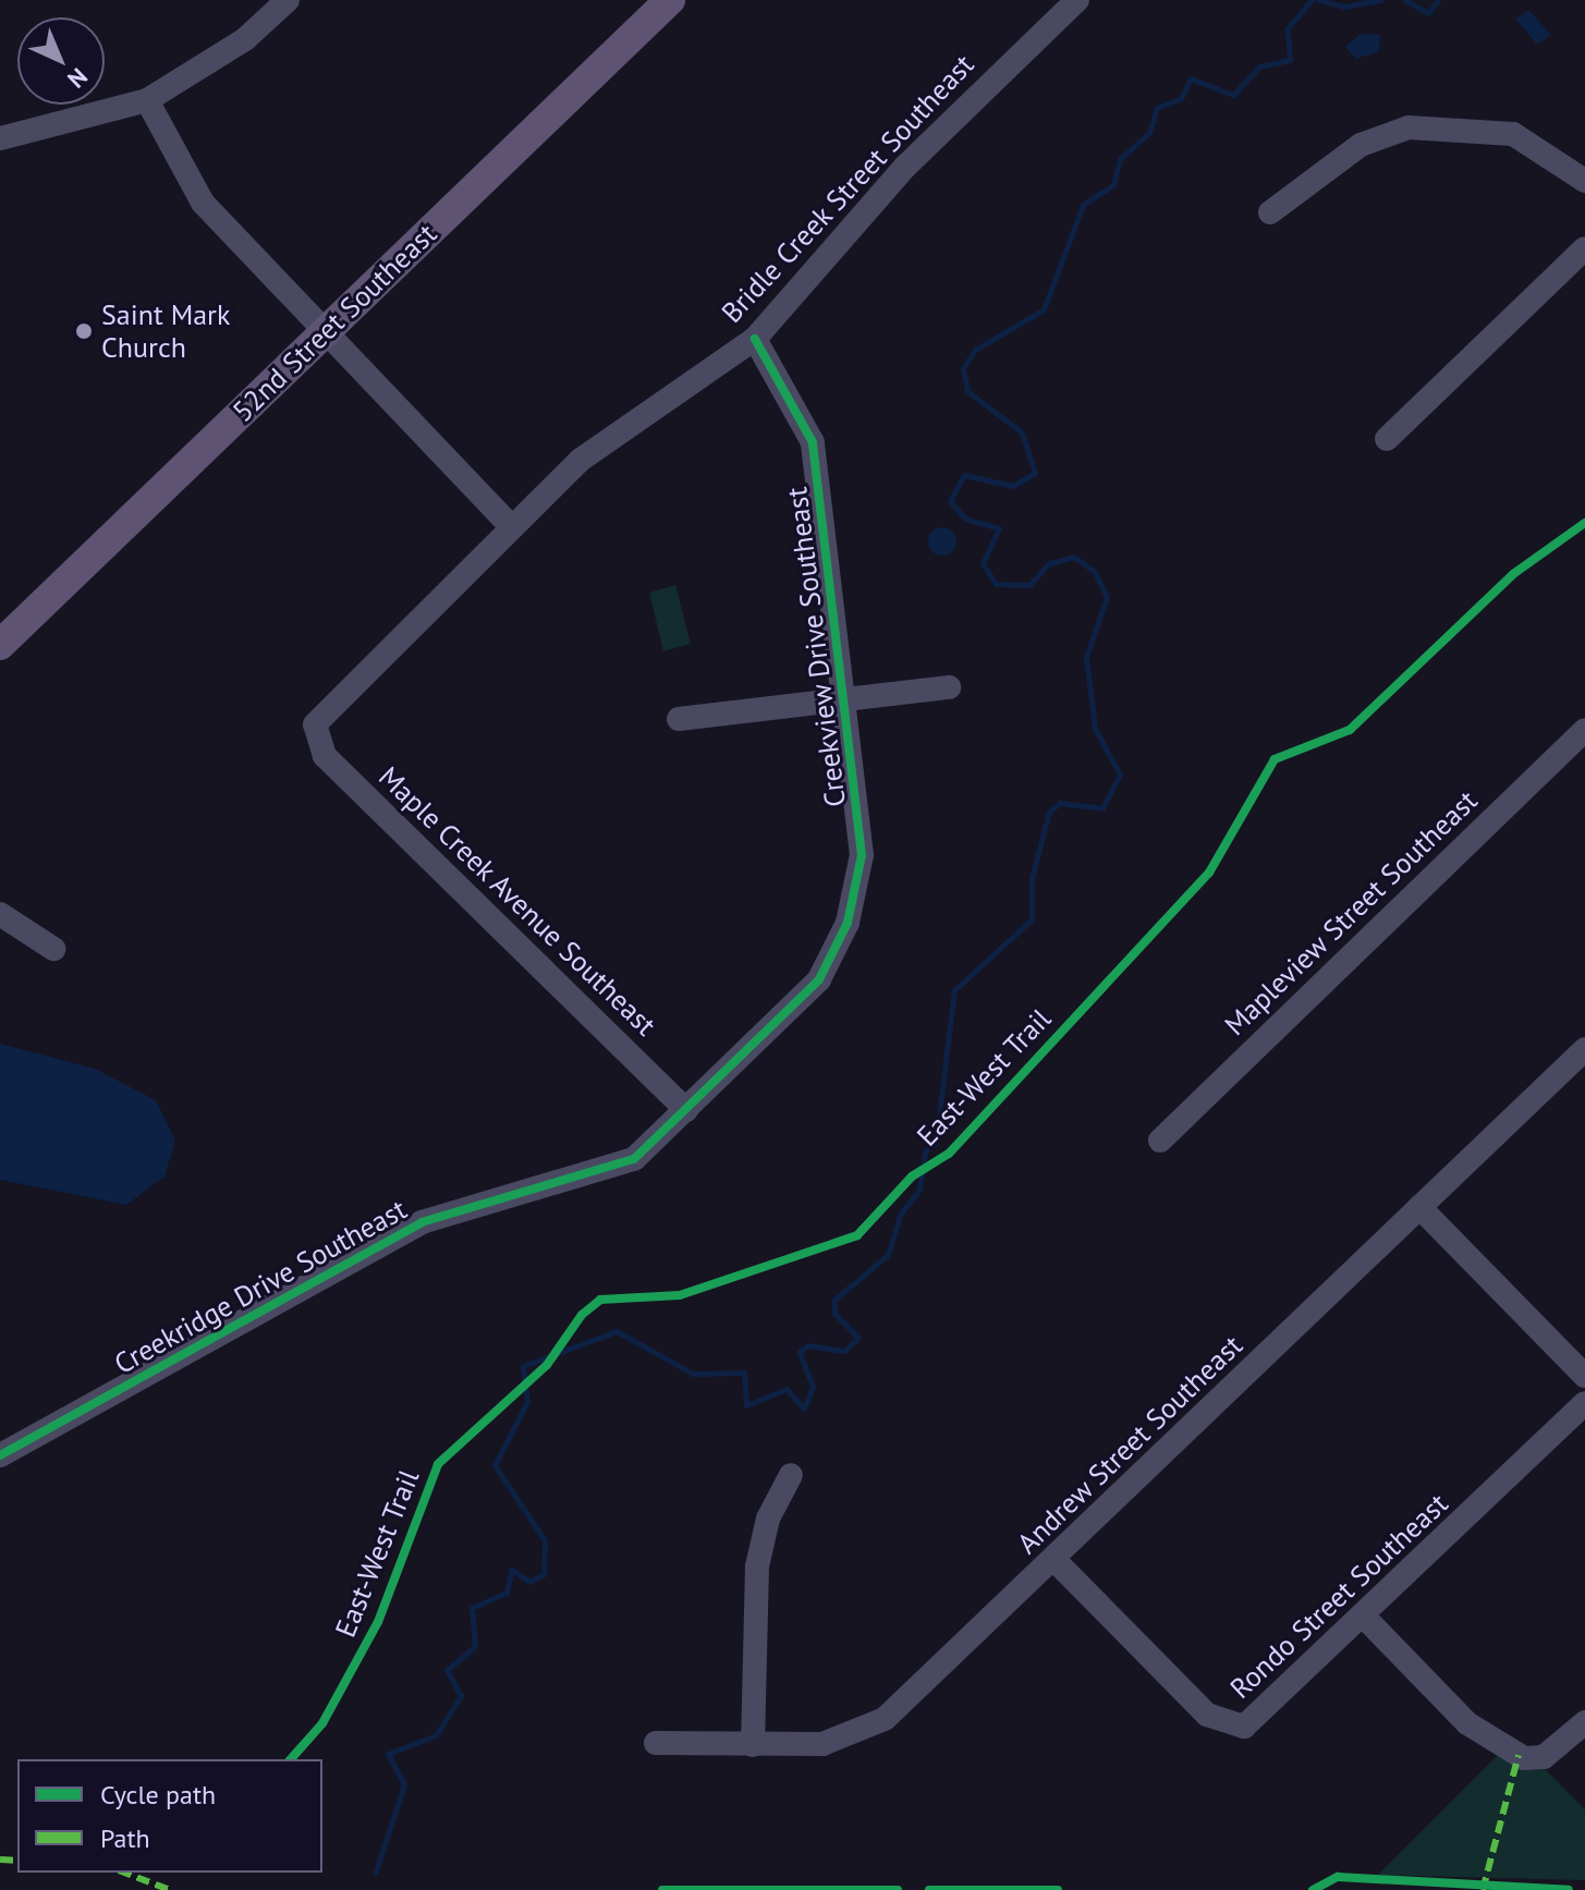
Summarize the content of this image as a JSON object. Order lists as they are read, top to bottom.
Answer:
{
  "streets": {
    "main road": ["52nd Street Southeast"],
    "street": [
      "Bridle Creek Street Southeast",
      "Creekview Drive Southeast",
      "Maple Creek Avenue Southeast",
      "Mapleview Street Southeast",
      "Creekridge Drive Southeast",
      "Andrew Street Southeast",
      "Rondo Street Southeast"
    ],
    "cycle path": ["East-West Trail"]
  },
  "crossings": [
    ["Bridle Creek Street Southeast", "Creekview Drive Southeast"],
    ["Bridle Creek Street Southeast", "Maple Creek Avenue Southeast"],
    ["Creekview Drive Southeast", "Maple Creek Avenue Southeast"],
    ["Creekview Drive Southeast", "Creekridge Drive Southeast"],
    ["Maple Creek Avenue Southeast", "Creekridge Drive Southeast"],
    ["Andrew Street Southeast", "Rondo Street Southeast"]
  ],
  "places": ["Saint Mark Church"],
  "legend": ["Cycle path", "Path"],
  "north": "bottom right"
}
